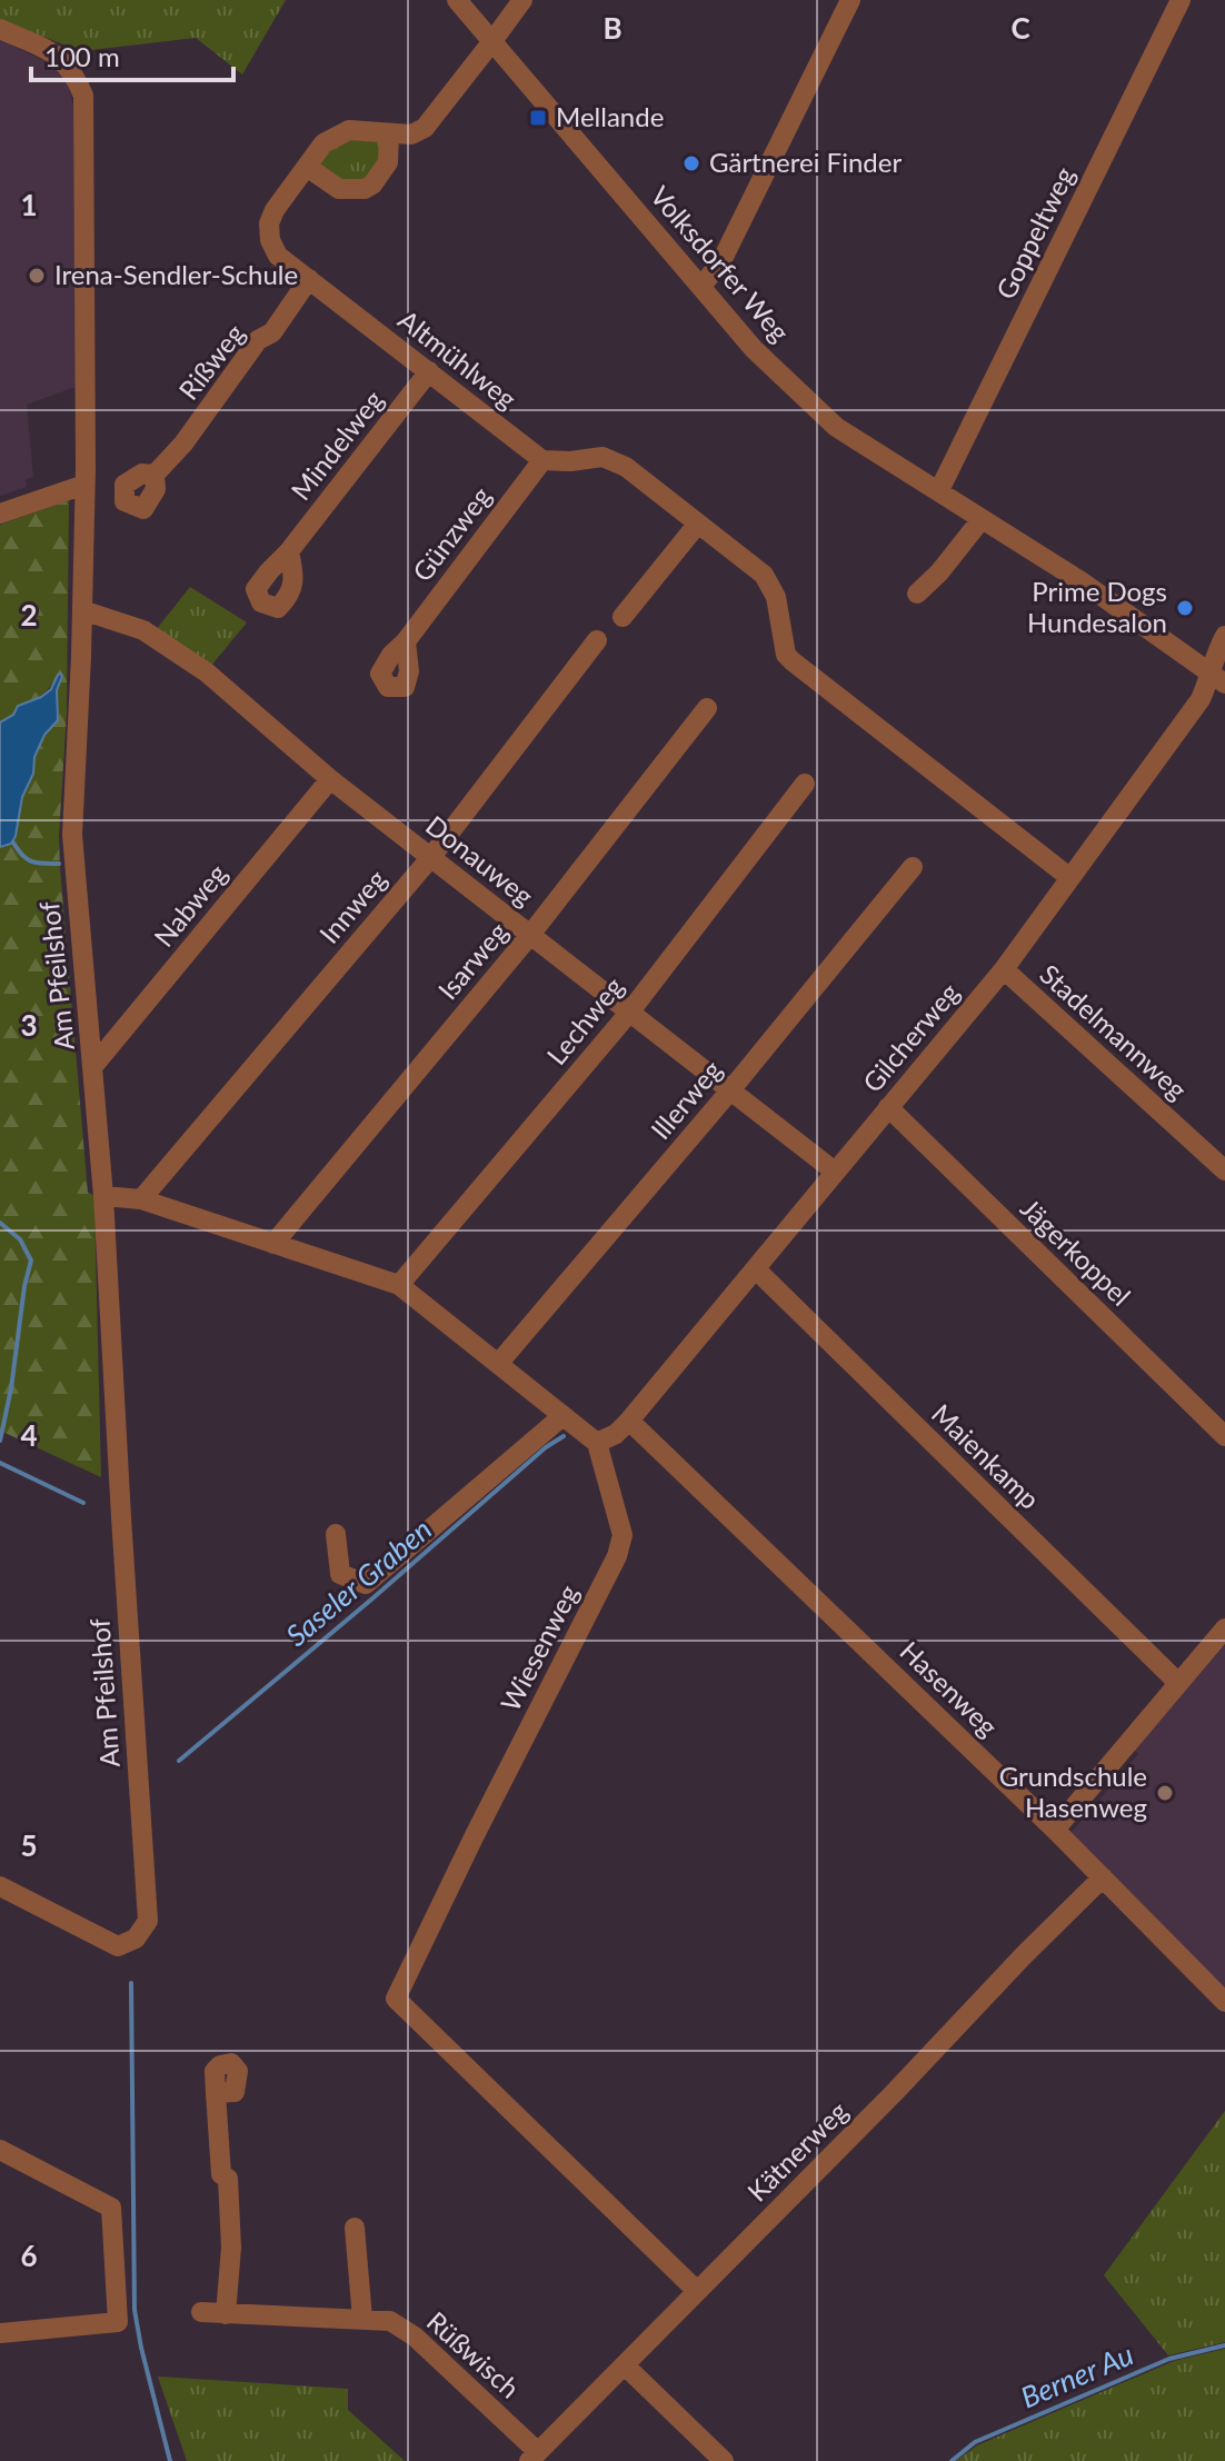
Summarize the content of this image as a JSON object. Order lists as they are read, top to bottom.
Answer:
{
  "streets": {
    "street": [
      "Goppeltweg",
      "Volksdorfer Weg",
      "Altmühlweg",
      "Rißweg",
      "Mindelweg",
      "Günzweg",
      "Donauweg",
      "Nabweg",
      "Innweg",
      "Isarweg",
      "Am Pfeilshof",
      "Lechweg",
      "Stadelmannweg",
      "Gilcherweg",
      "Illerweg",
      "Jägerkoppel",
      "Maienkamp",
      "Wiesenweg",
      "Hasenweg",
      "Kätnerweg",
      "Rüßwisch"
    ]
  },
  "crossings": [
    ["Goppeltweg", "Volksdorfer Weg"],
    ["Volksdorfer Weg", "Altmühlweg"],
    ["Volksdorfer Weg", "Gilcherweg"],
    ["Altmühlweg", "Rißweg"],
    ["Altmühlweg", "Mindelweg"],
    ["Altmühlweg", "Günzweg"],
    ["Donauweg", "Nabweg"],
    ["Donauweg", "Innweg"],
    ["Donauweg", "Isarweg"],
    ["Donauweg", "Am Pfeilshof"],
    ["Donauweg", "Lechweg"],
    ["Donauweg", "Gilcherweg"],
    ["Donauweg", "Illerweg"],
    ["Nabweg", "Am Pfeilshof"],
    ["Stadelmannweg", "Gilcherweg"],
    ["Gilcherweg", "Jägerkoppel"],
    ["Gilcherweg", "Maienkamp"],
    ["Gilcherweg", "Wiesenweg"],
    ["Gilcherweg", "Hasenweg"],
    ["Wiesenweg", "Kätnerweg"],
    ["Hasenweg", "Kätnerweg"],
    ["Kätnerweg", "Rüßwisch"]
  ],
  "water": ["Saseler Graben", "Berner Au"],
  "places": {
    "transit": ["Mellande"],
    "other": [
      "Gärtnerei Finder",
      "Irena-Sendler-Schule",
      "Prime Dogs Hundesalon",
      "Grundschule Hasenweg"
    ]
  },
  "scale_bar": "100 m",
  "grid": {
    "columns": ["B", "C"],
    "rows": [
      "1",
      "2",
      "3",
      "4",
      "5",
      "6"
    ]
  }
}
